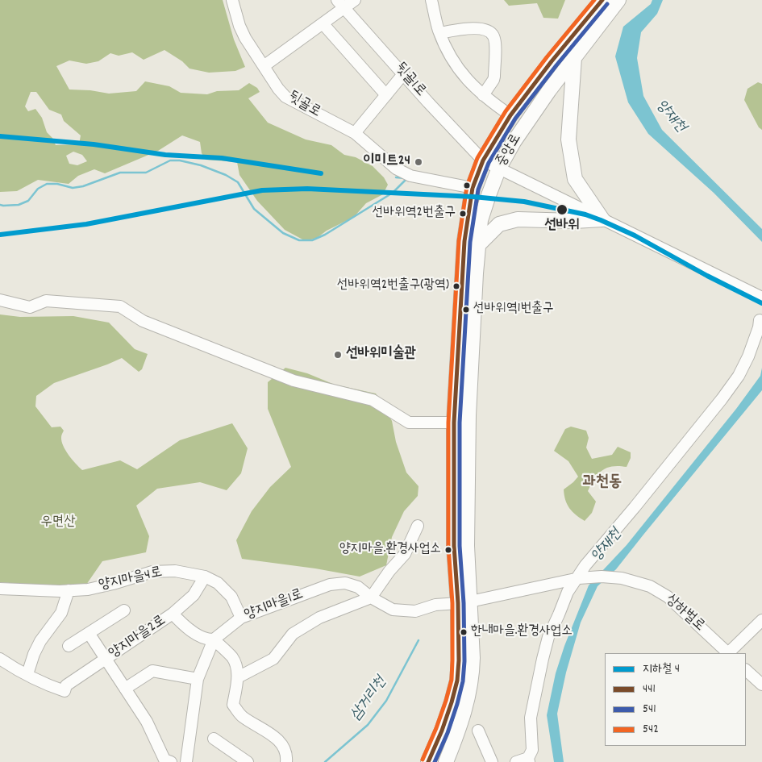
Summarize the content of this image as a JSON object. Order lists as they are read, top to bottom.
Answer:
{
  "streets": {
    "main road": ["중앙로"],
    "street": [
      "뒷골1로",
      "뒷골로",
      "양지마을4로",
      "양지마을1로",
      "상하벌로",
      "양지마을2로"
    ]
  },
  "crossings": [
    ["뒷골1로", "중앙로"],
    ["뒷골로", "중앙로"],
    ["중앙로", "양지마을1로"],
    ["양지마을4로", "양지마을1로"],
    ["양지마을4로", "양지마을2로"]
  ],
  "districts": ["과천동"],
  "water": ["양재천", "삼거리천"],
  "parks": ["우면산"],
  "places": [
    "이미트24",
    "선바위",
    "선바위역2번출구",
    "선바위역2번출구(광역)",
    "선바위역1번출구",
    "선바위미술관",
    "양지마을.환경사업소",
    "한내마을.환경사업소"
  ],
  "lines": [
    "transit line 441",
    "transit line 542",
    "transit line 541",
    "metro line 4"
  ],
  "legend": [
    "지하철 4",
    "441",
    "541",
    "542"
  ]
}
